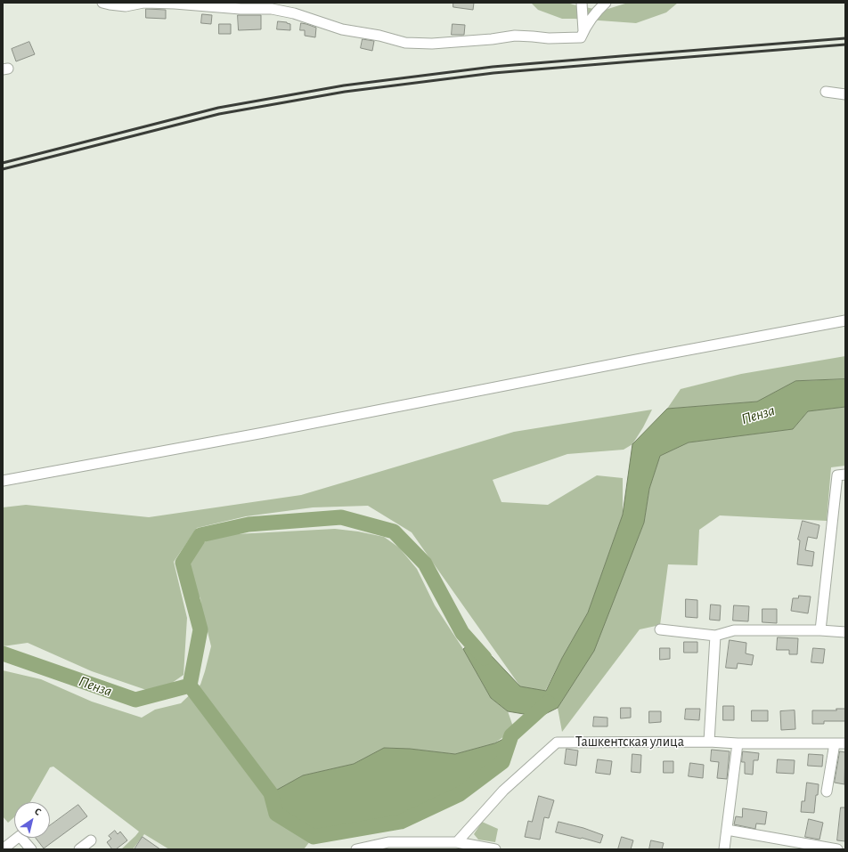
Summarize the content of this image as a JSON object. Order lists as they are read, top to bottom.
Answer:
{
  "streets": {
    "street": ["Ташкентская улица"]
  },
  "water": ["Пенза"],
  "north": "top right"
}
